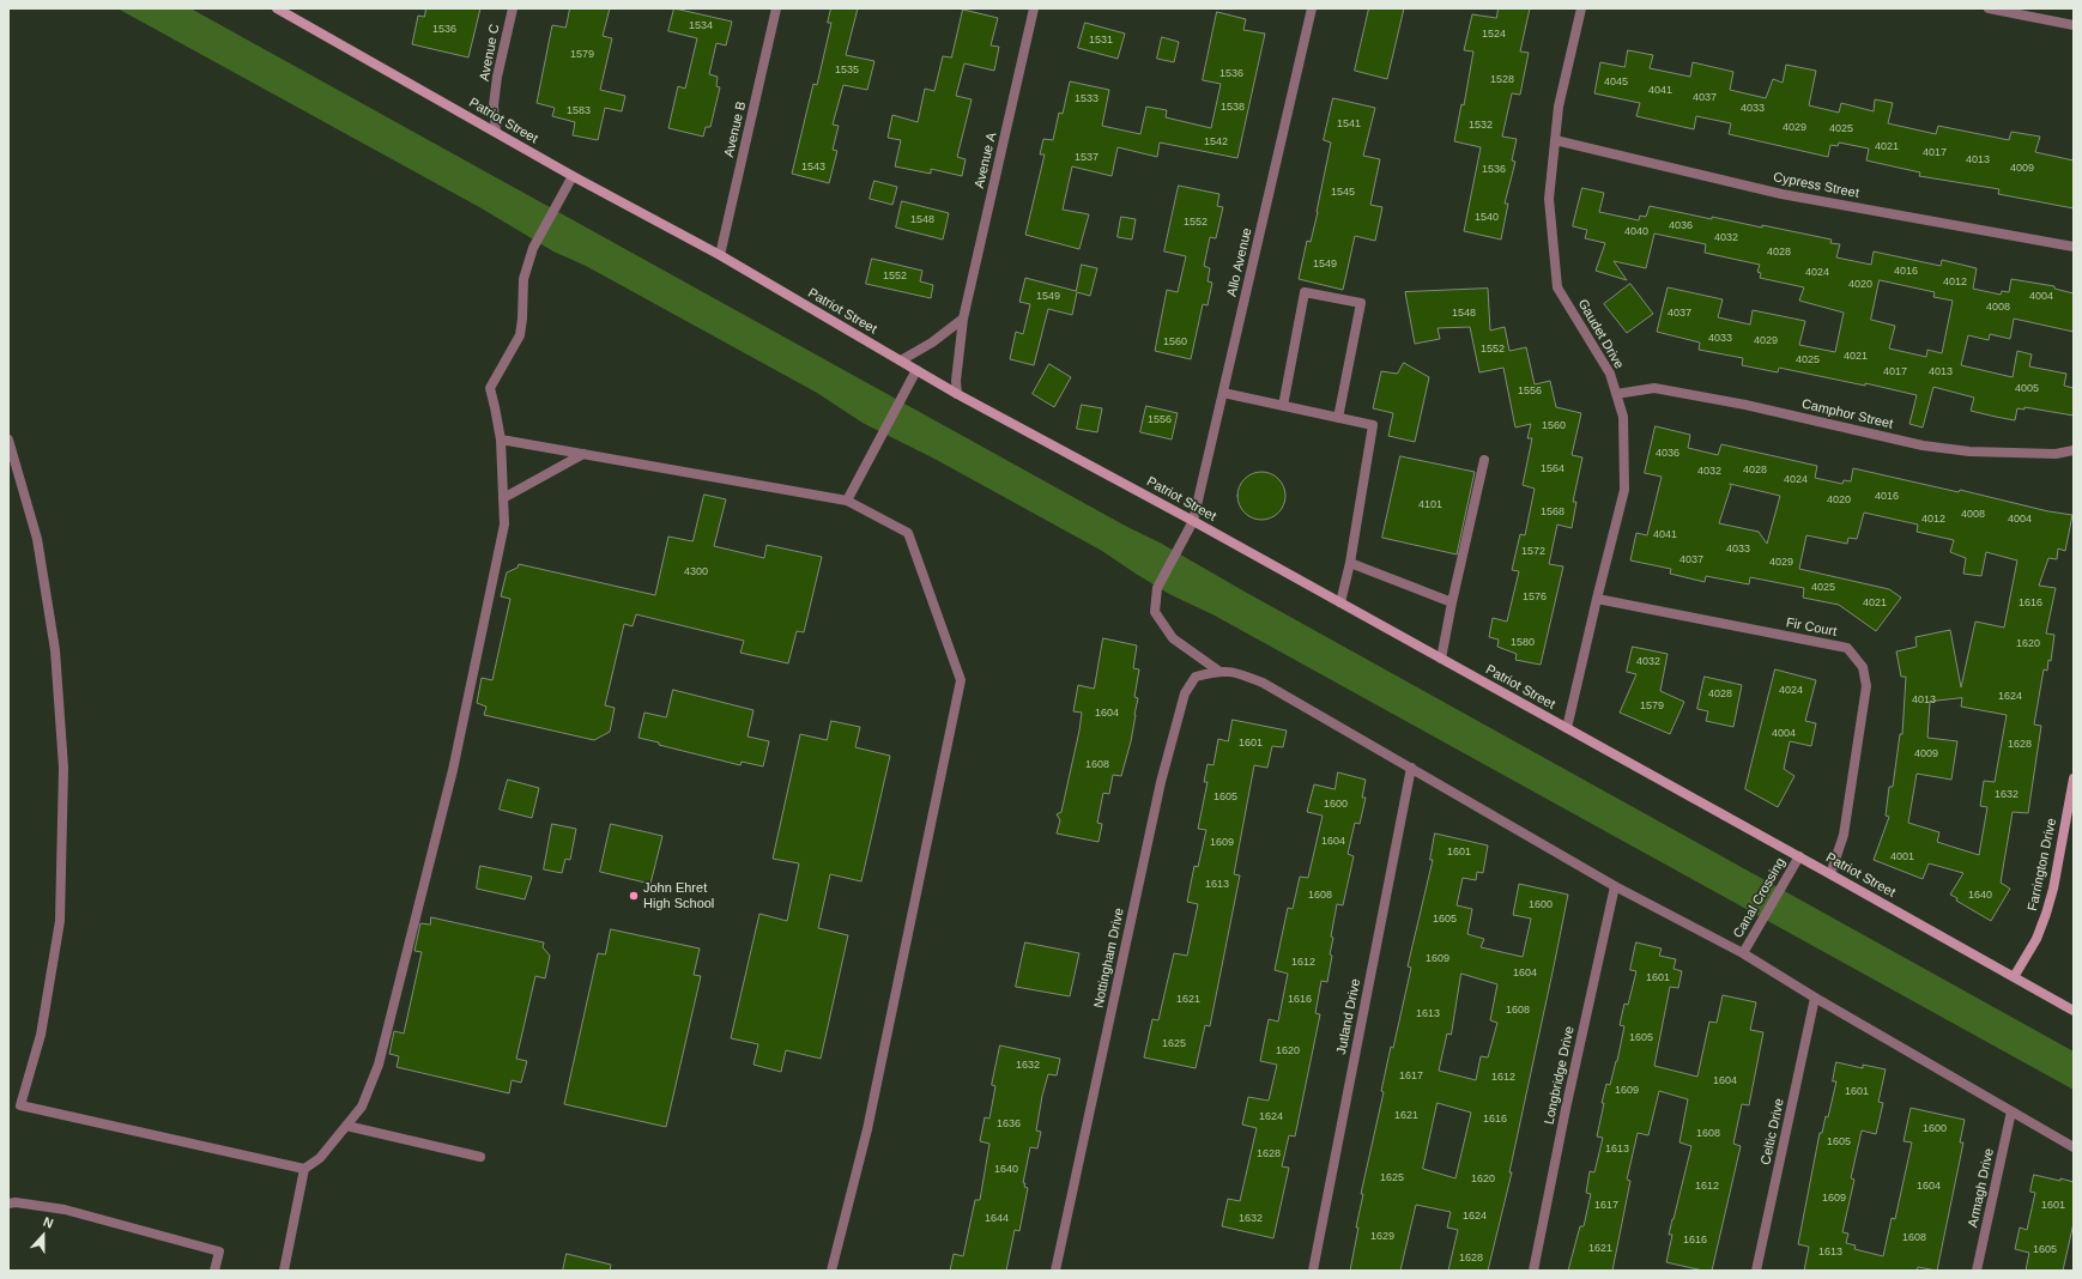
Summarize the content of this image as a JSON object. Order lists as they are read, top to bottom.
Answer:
{
  "streets": {
    "main road": ["Patriot Street", "Farrington Drive"],
    "street": [
      "Avenue C",
      "Avenue B",
      "Avenue A",
      "Cypress Street",
      "Allo Avenue",
      "Gaudet Drive",
      "Camphor Street",
      "Fir Court",
      "Canal Crossing",
      "Nottingham Drive",
      "Jutland Drive",
      "Longbridge Drive",
      "Celtic Drive",
      "Armagh Drive"
    ]
  },
  "crossings": [
    ["Avenue C", "Patriot Street"],
    ["Patriot Street", "Avenue B"],
    ["Patriot Street", "Avenue A"],
    ["Patriot Street", "Allo Avenue"],
    ["Patriot Street", "Gaudet Drive"],
    ["Patriot Street", "Fir Court"],
    ["Patriot Street", "Farrington Drive"],
    ["Patriot Street", "Canal Crossing"],
    ["Cypress Street", "Gaudet Drive"],
    ["Allo Avenue", "Nottingham Drive"],
    ["Gaudet Drive", "Camphor Street"],
    ["Gaudet Drive", "Fir Court"]
  ],
  "places": ["John Ehret High School"],
  "house_numbers": [
    "1534",
    "1536",
    "1524",
    "1531",
    "1579",
    "1535",
    "1536",
    "1528",
    "4045",
    "4041",
    "4037",
    "1533",
    "1538",
    "4033",
    "1583",
    "1541",
    "1532",
    "4029",
    "4025",
    "1542",
    "4021",
    "4017",
    "1537",
    "4013",
    "1543",
    "4009",
    "1536",
    "1545",
    "1540",
    "1548",
    "1552",
    "4036",
    "4040",
    "4032",
    "4028",
    "1549",
    "4016",
    "4024",
    "1552",
    "4012",
    "4020",
    "1549",
    "4004",
    "4008",
    "1548",
    "4037",
    "4033",
    "4029",
    "1560",
    "1552",
    "4021",
    "4025",
    "4017",
    "4013",
    "4005",
    "1556",
    "1556",
    "1560",
    "4036",
    "1564",
    "4028",
    "4032",
    "4024",
    "4016",
    "4020",
    "4101",
    "1568",
    "4008",
    "4012",
    "4004",
    "4041",
    "4033",
    "1572",
    "4037",
    "4029",
    "4300",
    "4025",
    "1576",
    "4021",
    "1616",
    "1580",
    "1620",
    "4032",
    "4024",
    "4028",
    "1624",
    "4013",
    "1579",
    "1604",
    "4004",
    "1601",
    "1628",
    "4009",
    "1608",
    "1632",
    "1605",
    "1600",
    "1604",
    "1609",
    "1601",
    "4001",
    "1613",
    "1608",
    "1640",
    "1600",
    "1605",
    "1609",
    "1612",
    "1604",
    "1601",
    "1621",
    "1616",
    "1608",
    "1613",
    "1605",
    "1625",
    "1620",
    "1632",
    "1617",
    "1612",
    "1604",
    "1609",
    "1601",
    "1621",
    "1624",
    "1616",
    "1636",
    "1600",
    "1608",
    "1605",
    "1613",
    "1628",
    "1640",
    "1625",
    "1620",
    "1612",
    "1604",
    "1609",
    "1617",
    "1601",
    "1624",
    "1644",
    "1632",
    "1629",
    "1608",
    "1616",
    "1621",
    "1605",
    "1613",
    "1628"
  ],
  "north": "top"
}
